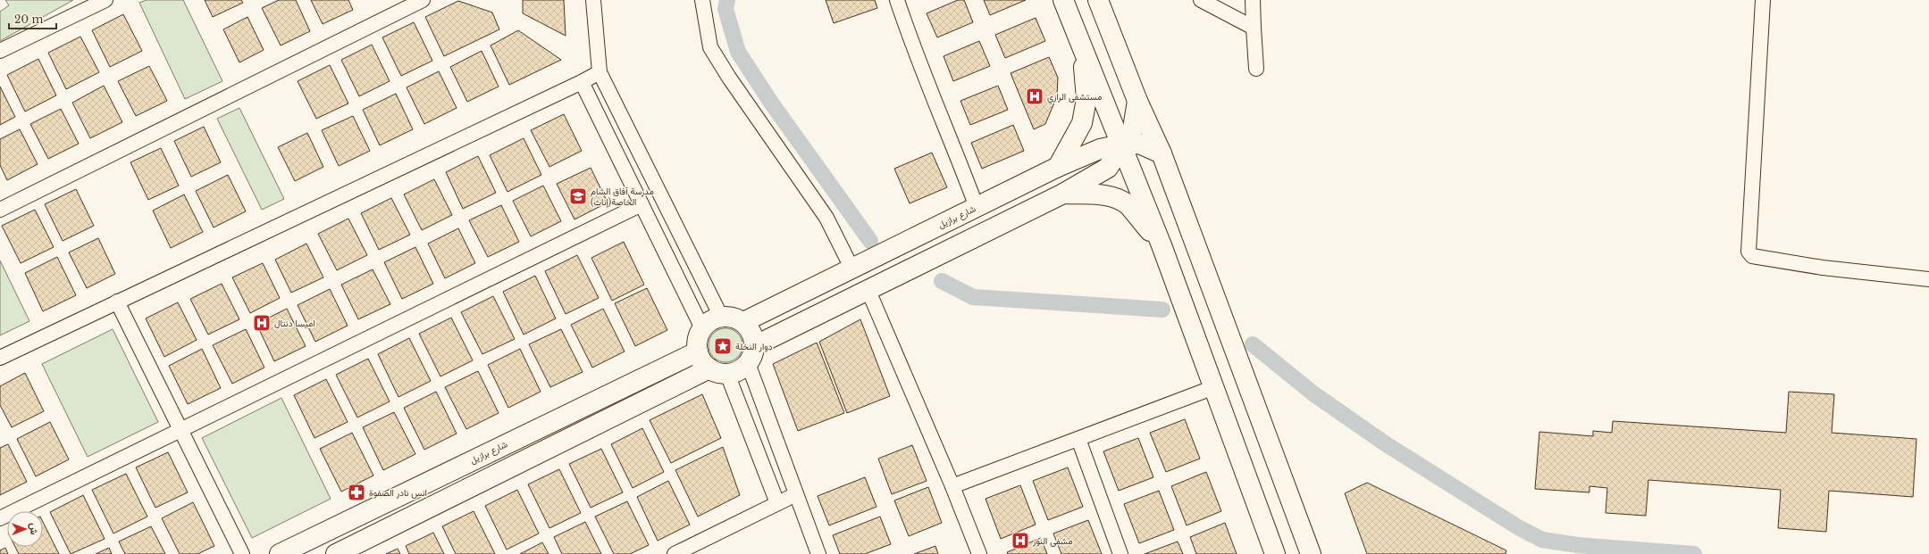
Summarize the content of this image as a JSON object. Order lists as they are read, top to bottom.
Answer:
{
  "streets": {
    "highway": ["شارع برازيل"]
  },
  "places": {
    "hospital": ["مستشفى الرازي", "اميسا دنتال", "مشفى النور"],
    "school or university": ["مدرسة آفاق الشام الخاصة(إناث)"],
    "place": ["دوار النخلة"],
    "pharmacy": ["انس نادر الصفوة"]
  },
  "scale_bar": "20 m",
  "north": "right"
}
